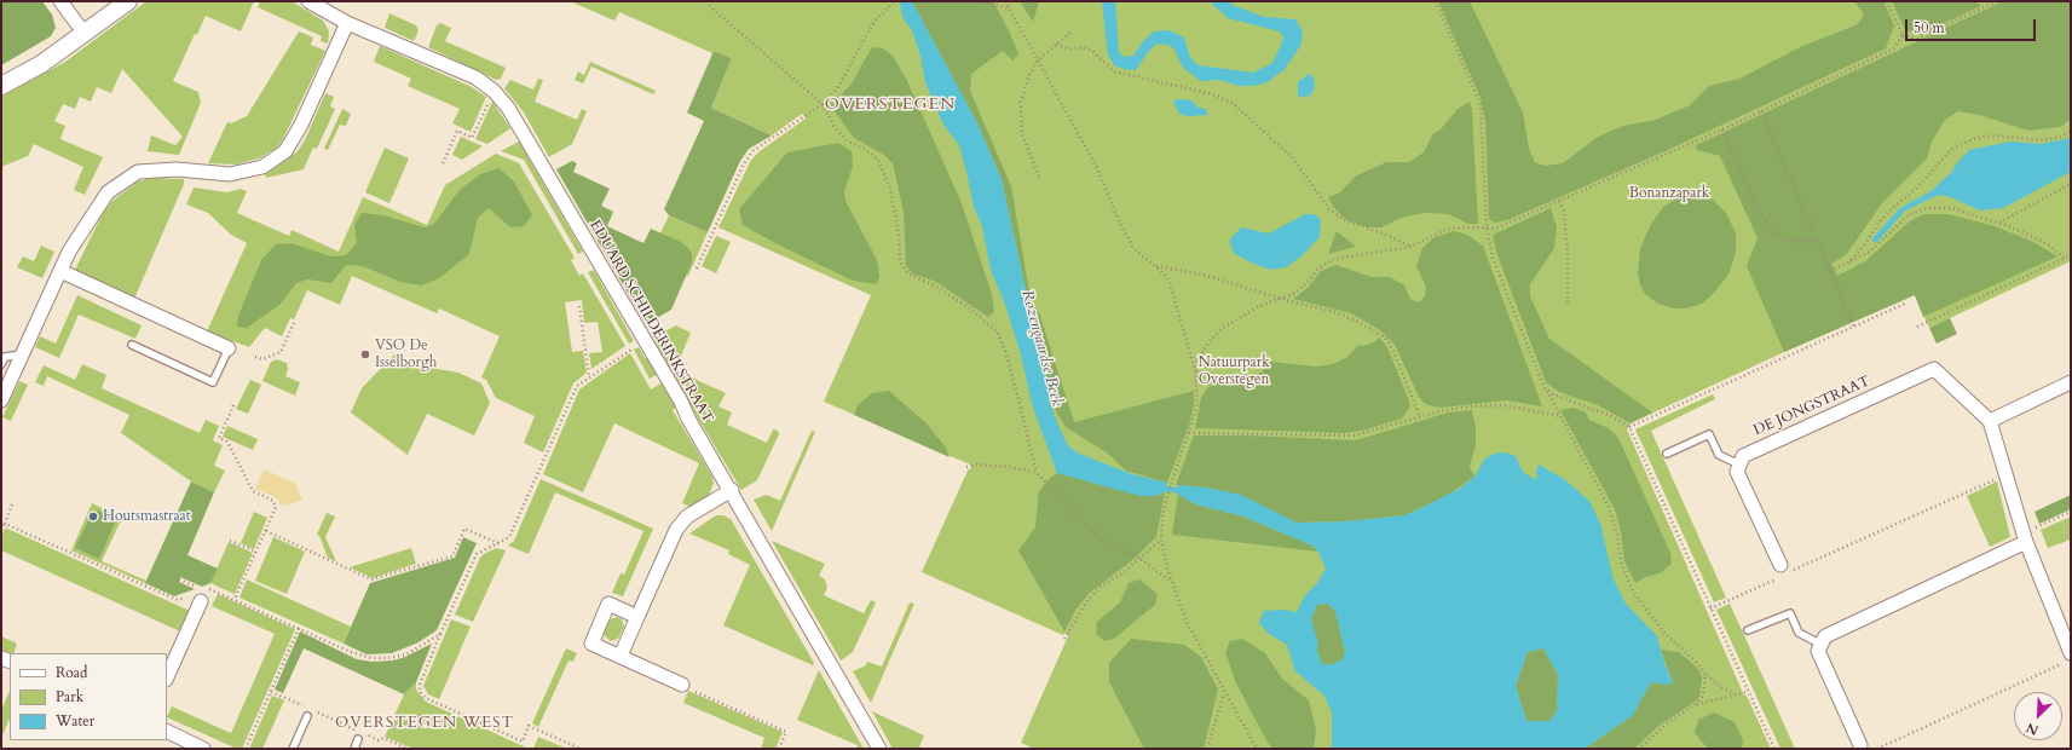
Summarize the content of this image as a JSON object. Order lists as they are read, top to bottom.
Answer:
{
  "streets": {
    "street": ["EDUARD SCHILDERINKSTRAAT", "DE JONGSTRAAT"]
  },
  "districts": ["OVERSTEGEN", "OVERSTEGEN WEST"],
  "water": ["Rozengaardse Beek"],
  "parks": ["Bonanzapark", "Natuurpark Overstegen"],
  "places": ["VSO De Isselborgh", "Houtsmastraat"],
  "legend": ["Road", "Park", "Water"],
  "scale_bar": "50 m",
  "north": "bottom left"
}
